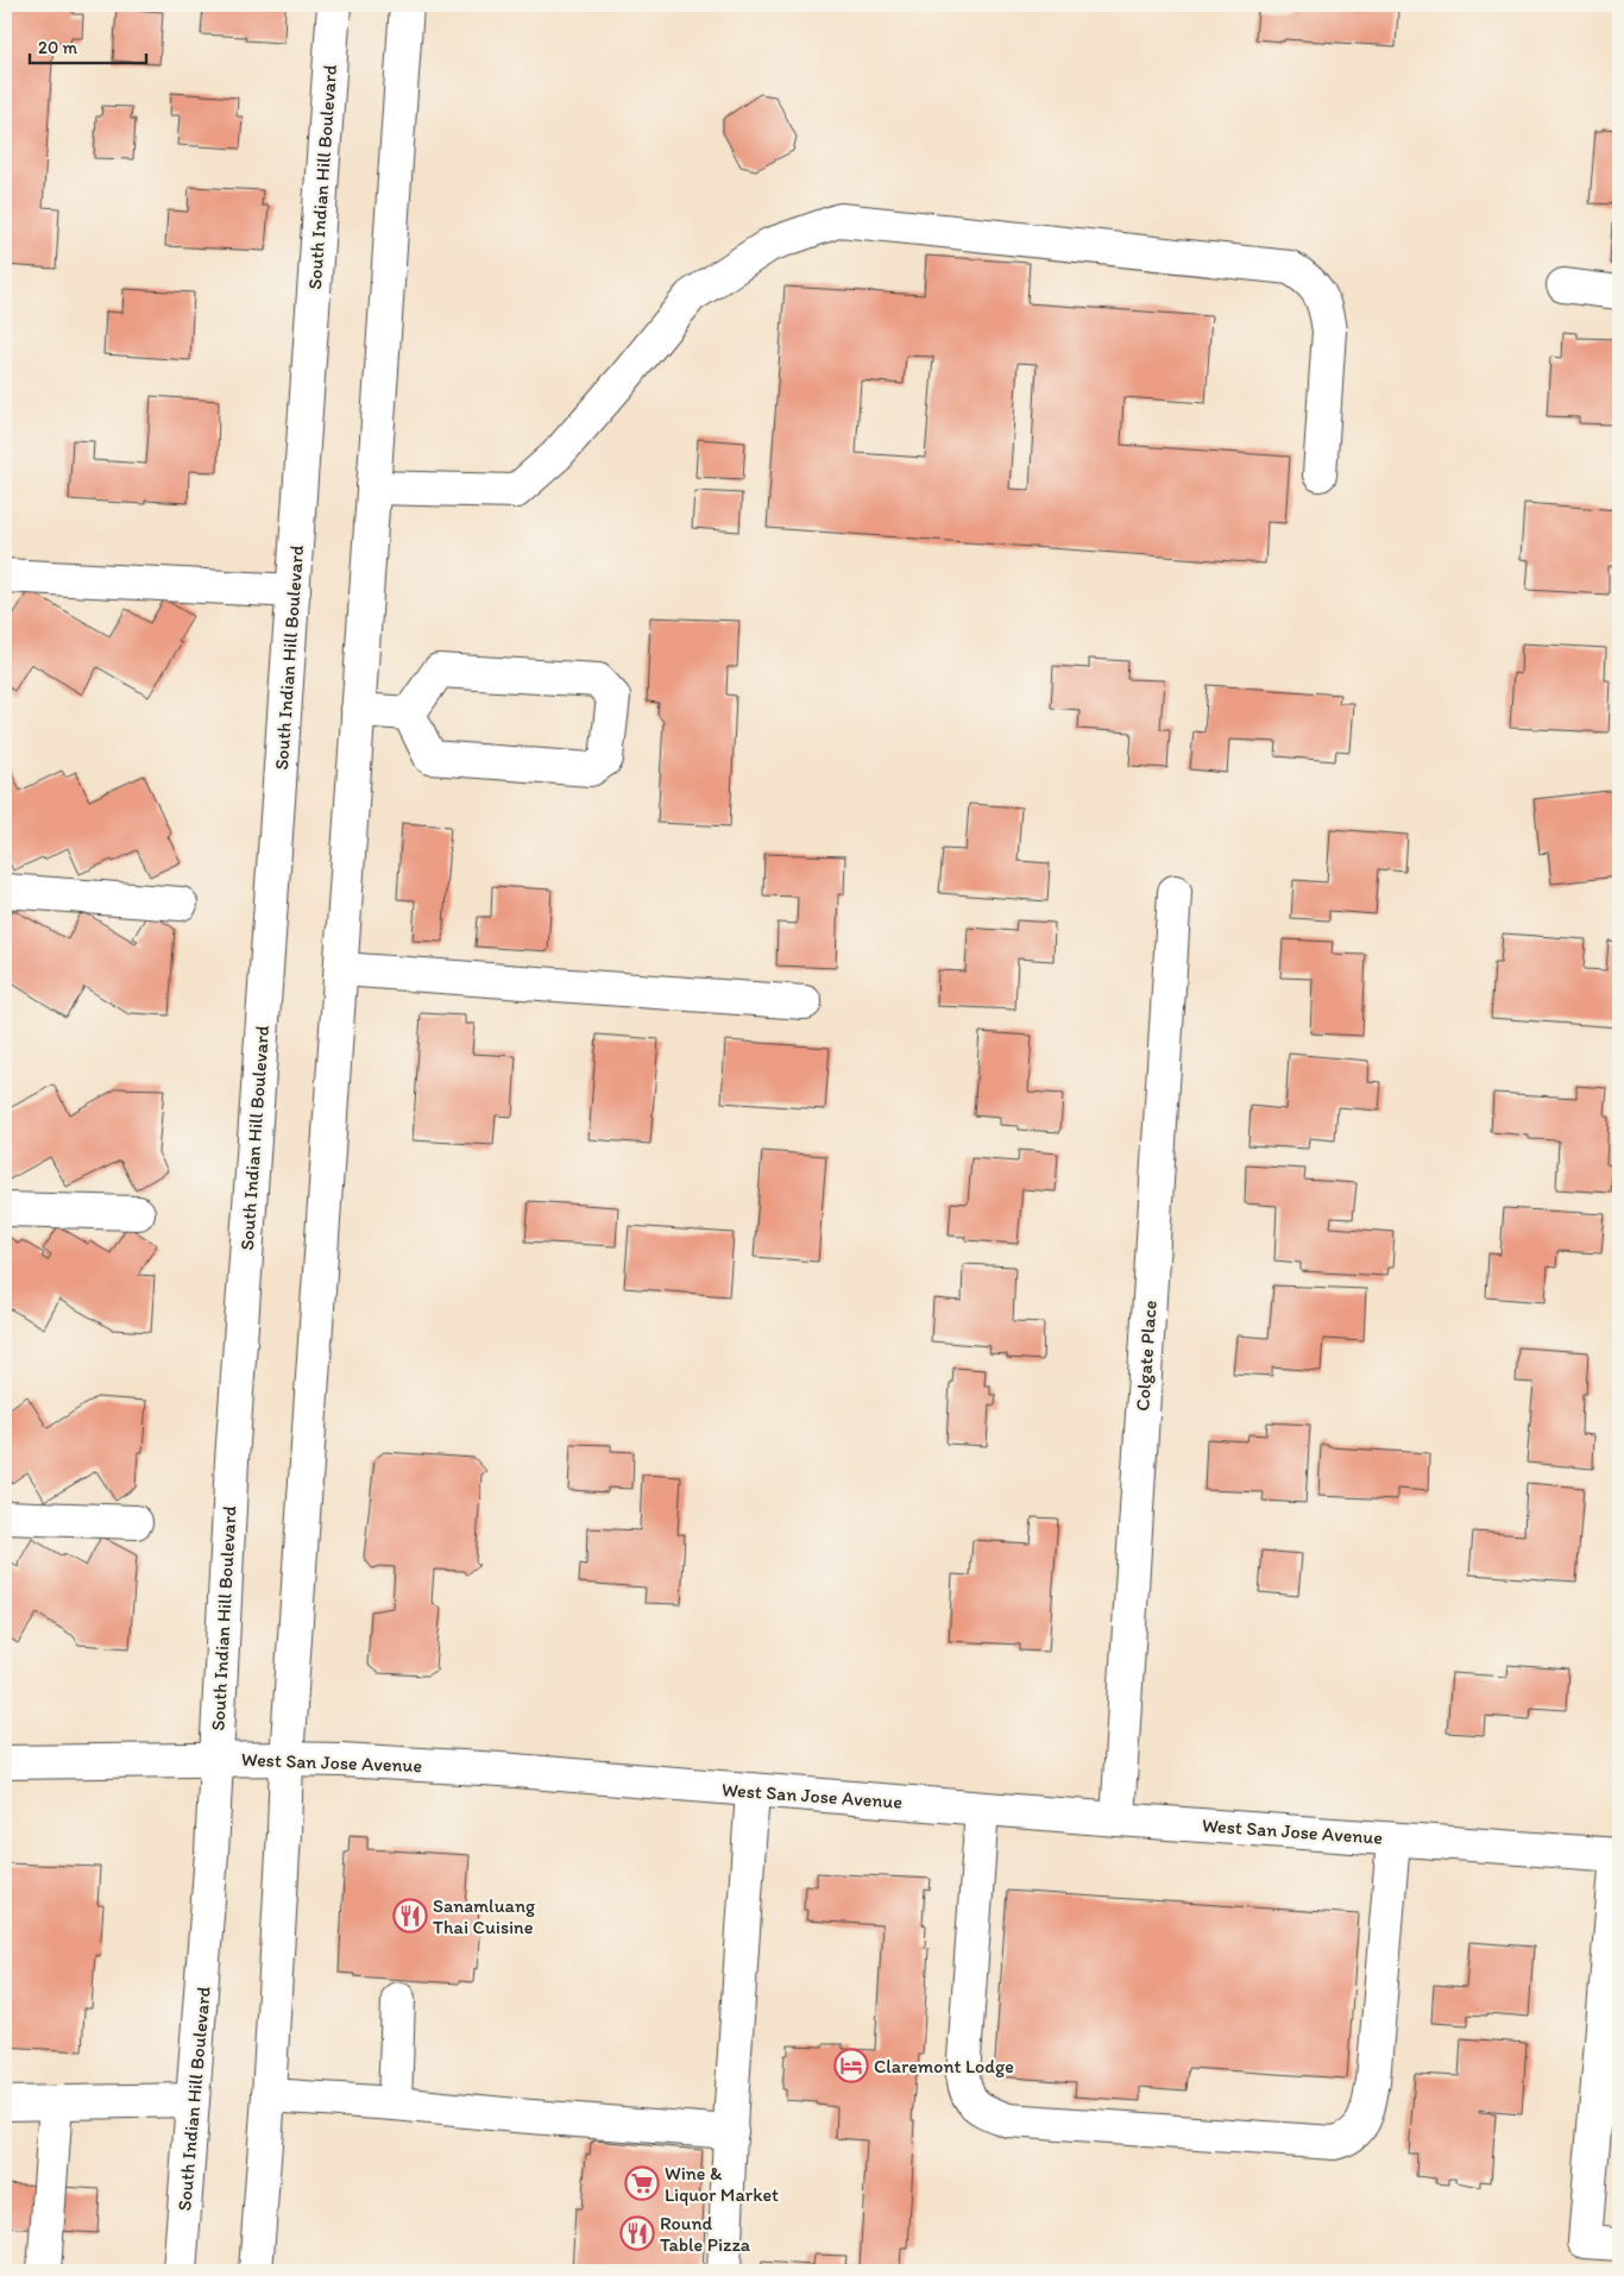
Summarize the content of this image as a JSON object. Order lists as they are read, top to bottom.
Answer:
{
  "streets": {
    "main road": ["South Indian Hill Boulevard", "Colgate Place", "West San Jose Avenue"]
  },
  "crossings": [
    ["South Indian Hill Boulevard", "West San Jose Avenue"],
    ["Colgate Place", "West San Jose Avenue"]
  ],
  "places": {
    "restaurant": ["Sanamluang Thai Cuisine", "Round Table Pizza"],
    "hotel": ["Claremont Lodge"],
    "supermarket": ["Wine & Liquor Market"]
  },
  "scale_bar": "20 m"
}
